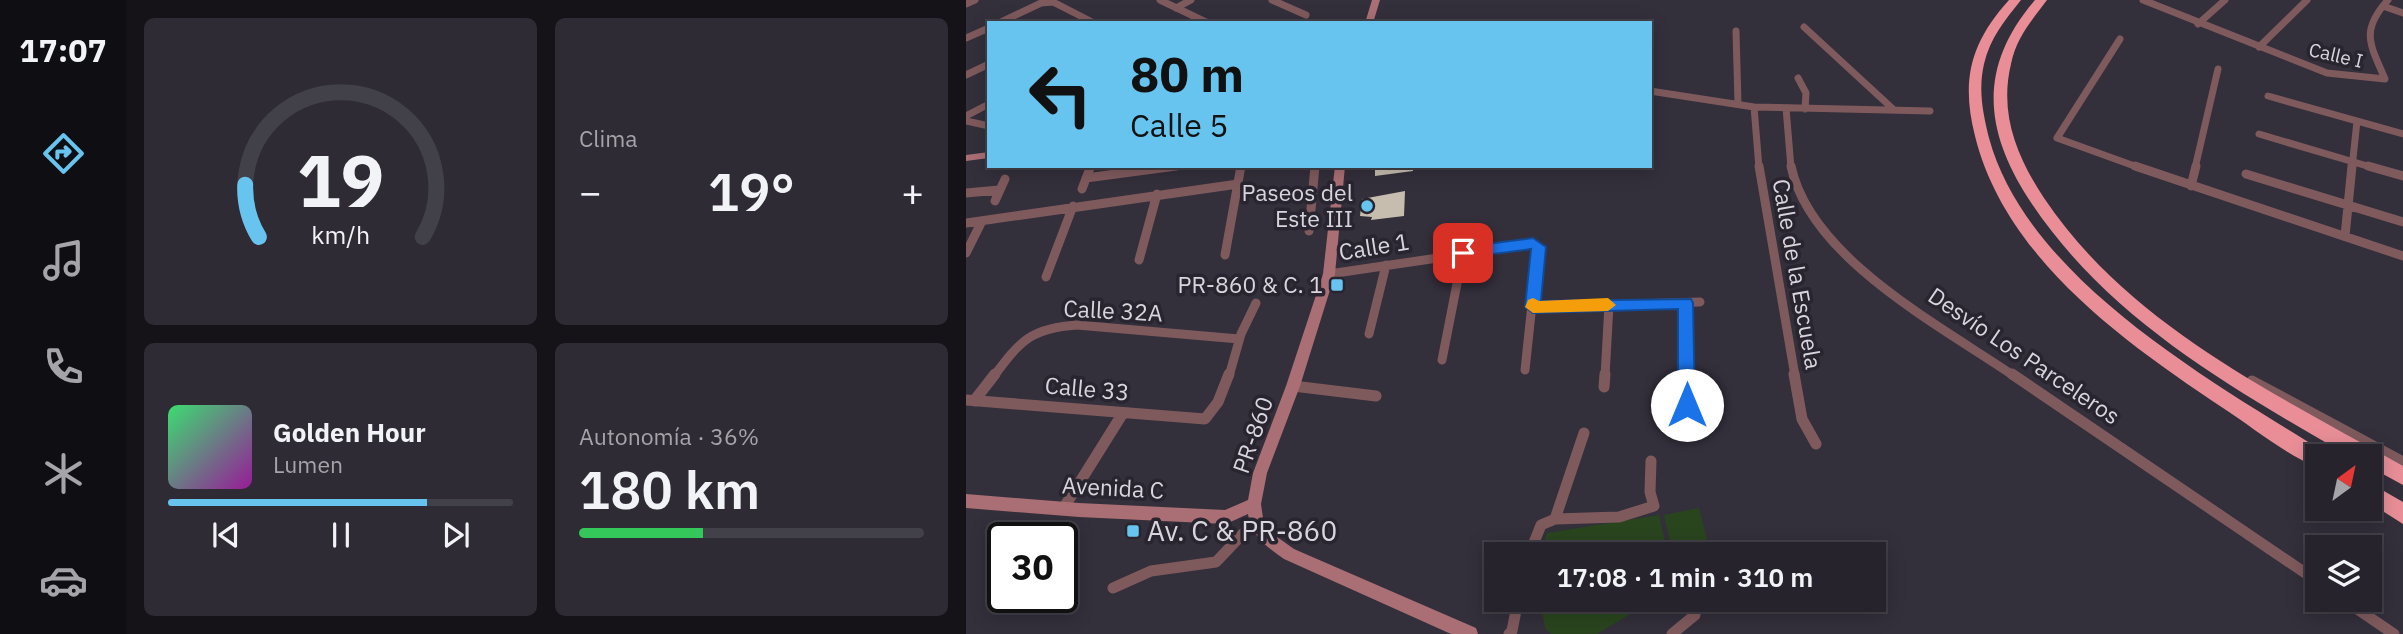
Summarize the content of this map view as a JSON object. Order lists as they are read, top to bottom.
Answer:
{
  "streets": {
    "street": [
      "Calle I",
      "Calle 1",
      "Calle de la Escuela",
      "Calle 32A",
      "Desvío Los Parceleros",
      "Calle 33",
      "PR-860",
      "Avenida C"
    ]
  },
  "crossings": [
    ["Calle 1", "PR-860"],
    ["Calle 32A", "Calle 33"],
    ["PR-860", "Avenida C"]
  ],
  "places": {
    "other": ["Paseos del Este III"],
    "transit": ["PR-860 & C. 1", "Av. C & PR-860"]
  },
  "north": "top right",
  "page": {
    "tabs": "17:07",
    "tile": [
      "Clima",
      ["Autonomía · 36%", "180 km"]
    ],
    "turn": ["80 m", "Calle 5"],
    "heat": ["−", "19°", "+"],
    "song": ["Golden Hour", "Lumen"],
    "limit": "30",
    "trip": "17:08 · 1 min · 310 m",
    "gauge": ["19", "km/h"]
  }
}
